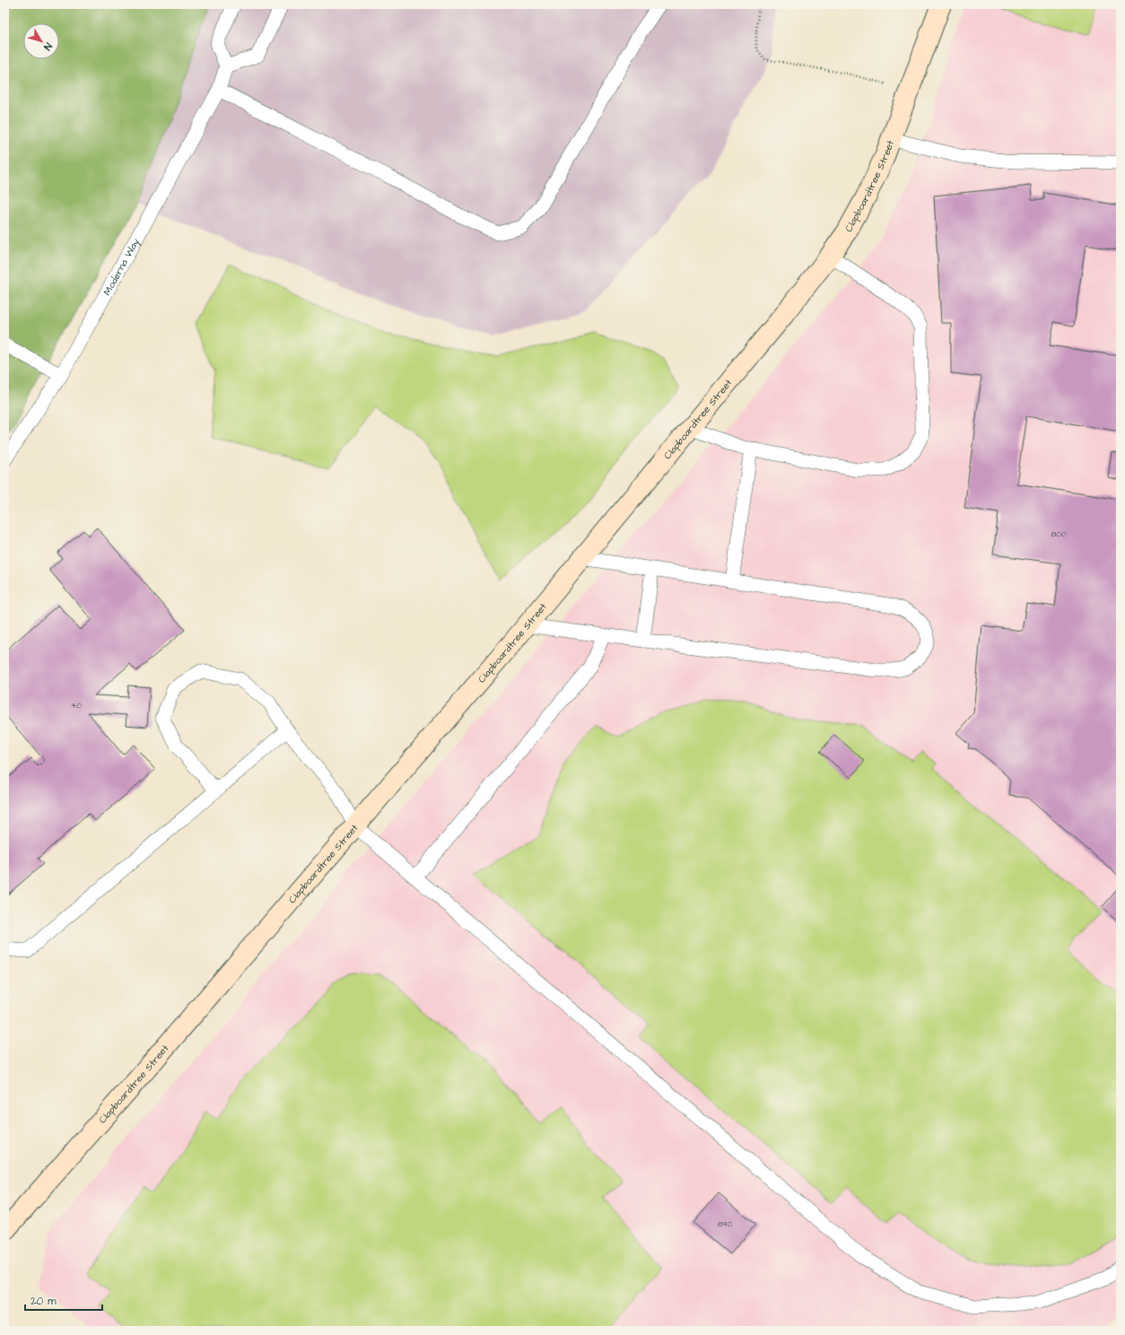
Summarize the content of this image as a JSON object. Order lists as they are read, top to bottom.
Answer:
{
  "streets": {
    "main road": ["Clapboardtree Street"],
    "lane": ["Moderna Way"]
  },
  "house_numbers": ["800", "40", "890"],
  "scale_bar": "20 m",
  "north": "bottom right"
}
